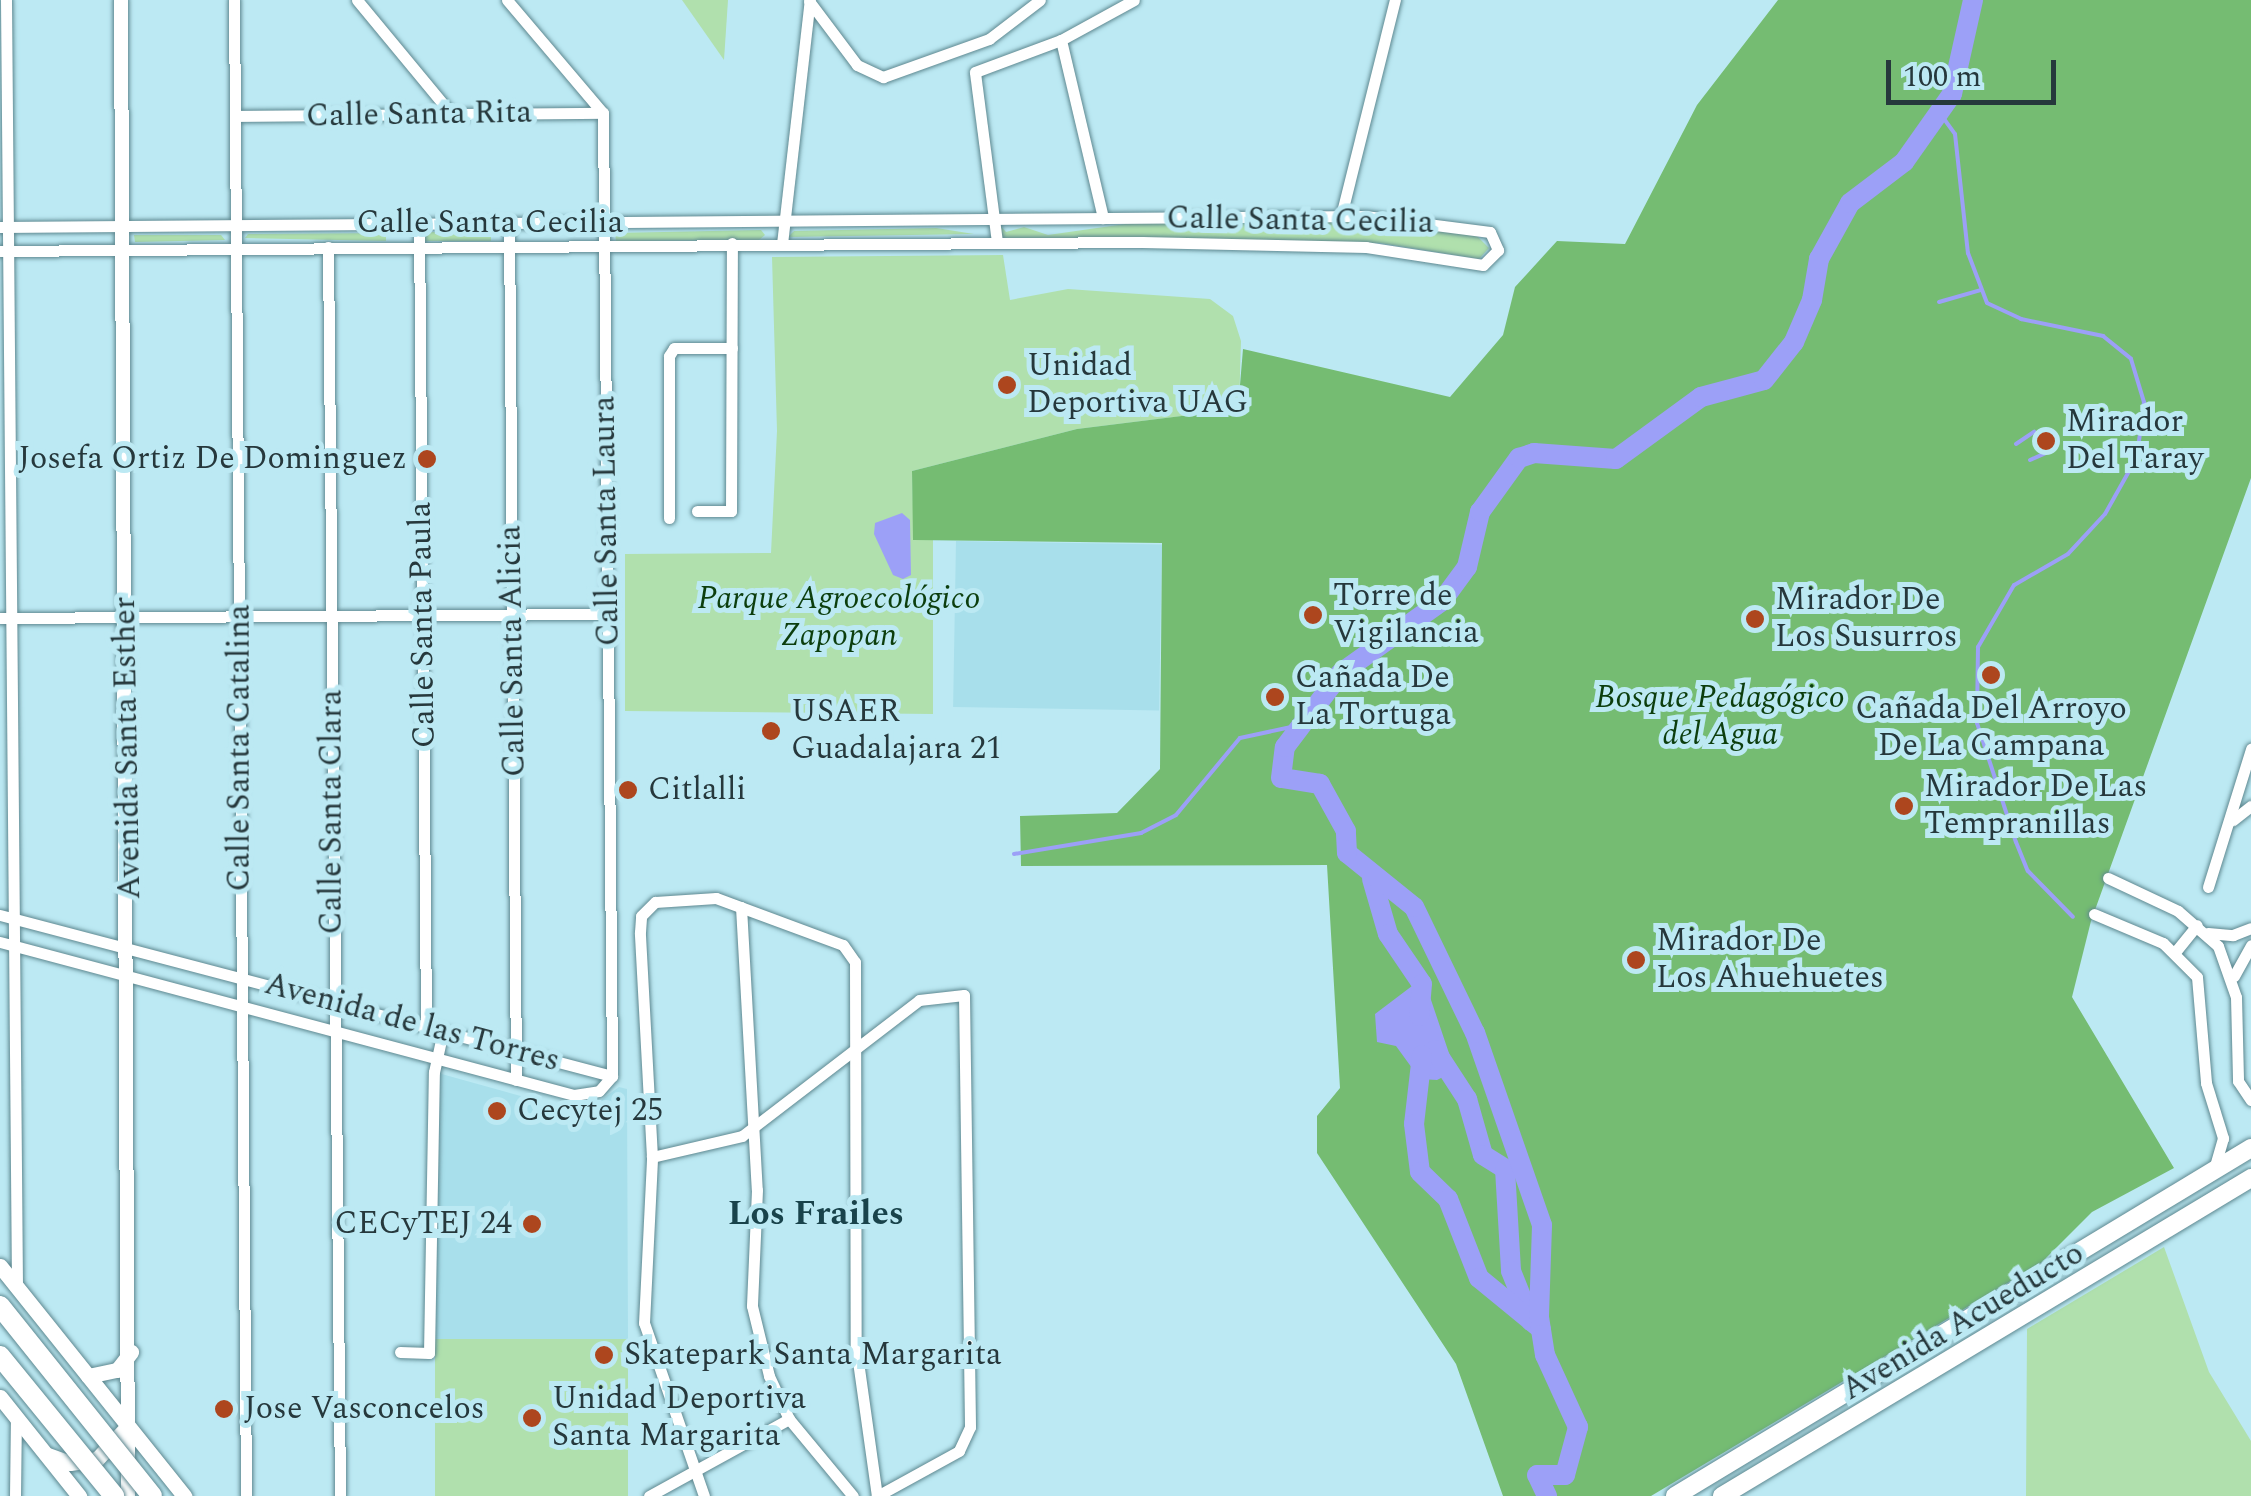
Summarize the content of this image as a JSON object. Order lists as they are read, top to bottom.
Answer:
{
  "streets": {
    "main road": ["Avenida Acueducto"],
    "street": [
      "Calle Santa Rita",
      "Calle Santa Cecilia",
      "Calle Santa Laura",
      "Calle Santa Paula",
      "Calle Santa Alicia",
      "Avenida Santa Esther",
      "Calle Santa Catalina",
      "Calle Santa Clara",
      "Avenida de las Torres"
    ]
  },
  "crossings": [
    ["Calle Santa Rita", "Calle Santa Laura"],
    ["Calle Santa Rita", "Calle Santa Catalina"],
    ["Calle Santa Cecilia", "Calle Santa Laura"],
    ["Calle Santa Cecilia", "Calle Santa Paula"],
    ["Calle Santa Cecilia", "Calle Santa Alicia"],
    ["Calle Santa Cecilia", "Avenida Santa Esther"],
    ["Calle Santa Cecilia", "Calle Santa Catalina"],
    ["Calle Santa Cecilia", "Calle Santa Clara"],
    ["Calle Santa Laura", "Avenida de las Torres"],
    ["Calle Santa Paula", "Avenida de las Torres"],
    ["Calle Santa Alicia", "Avenida de las Torres"],
    ["Avenida Santa Esther", "Avenida de las Torres"],
    ["Calle Santa Catalina", "Avenida de las Torres"],
    ["Calle Santa Clara", "Avenida de las Torres"]
  ],
  "districts": ["Los Frailes"],
  "parks": ["Parque Agroecológico Zapopan", "Bosque Pedagógico del Agua"],
  "places": [
    "Unidad Deportiva UAG",
    "Mirador Del Taray",
    "Josefa Ortiz De Dominguez",
    "Torre de Vigilancia",
    "Mirador De Los Susurros",
    "Cañada Del Arroyo De La Campana",
    "Cañada De La Tortuga",
    "USAER Guadalajara 21",
    "Citlalli",
    "Mirador De Las Tempranillas",
    "Mirador De Los Ahuehuetes",
    "Cecytej 25",
    "CECyTEJ 24",
    "Skatepark Santa Margarita",
    "Jose Vasconcelos",
    "Unidad Deportiva Santa Margarita"
  ],
  "scale_bar": "100 m"
}
